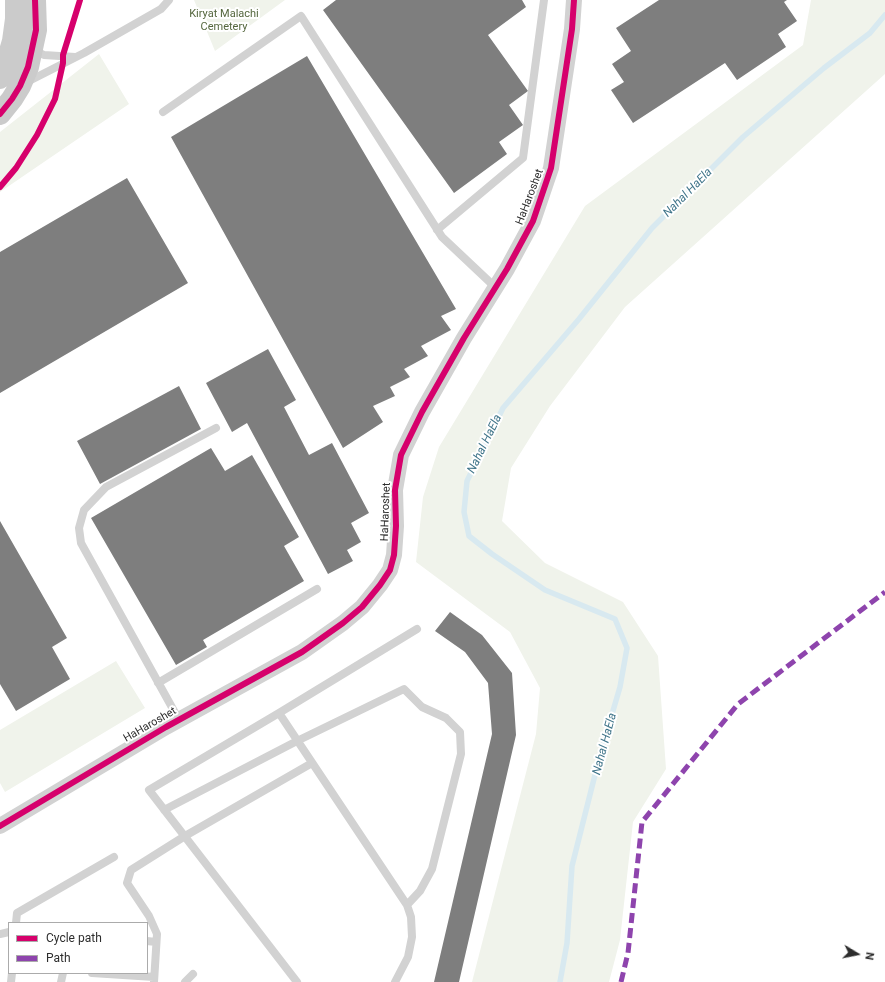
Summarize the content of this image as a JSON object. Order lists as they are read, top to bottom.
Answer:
{
  "streets": {
    "street": ["HaHaroshet"]
  },
  "water": ["Nahal HaEla"],
  "parks": ["Kiryat Malachi Cemetery"],
  "legend": ["Cycle path", "Path"],
  "north": "right"
}
